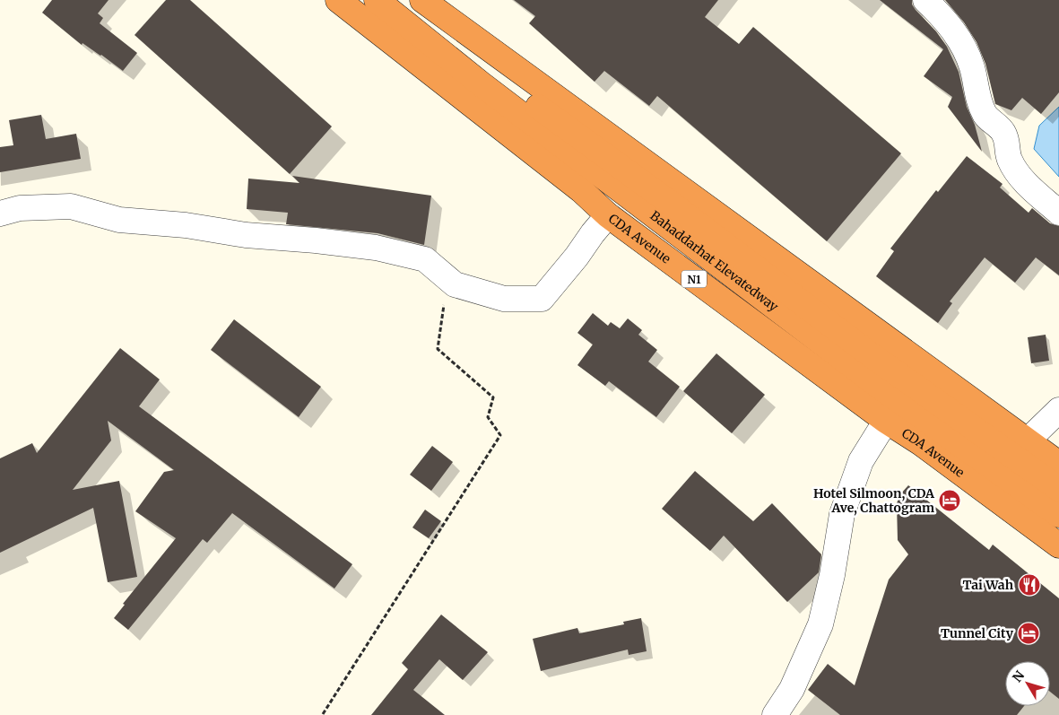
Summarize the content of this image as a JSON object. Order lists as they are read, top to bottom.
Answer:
{
  "streets": {
    "highway": ["CDA Avenue", "Bahaddarhat Elevatedway", "N1"]
  },
  "places": {
    "hotel": ["Hotel Silmoon, CDA Ave, Chattogram", "Tunnel City"],
    "restaurant": ["Tai Wah"]
  },
  "north": "top left"
}
